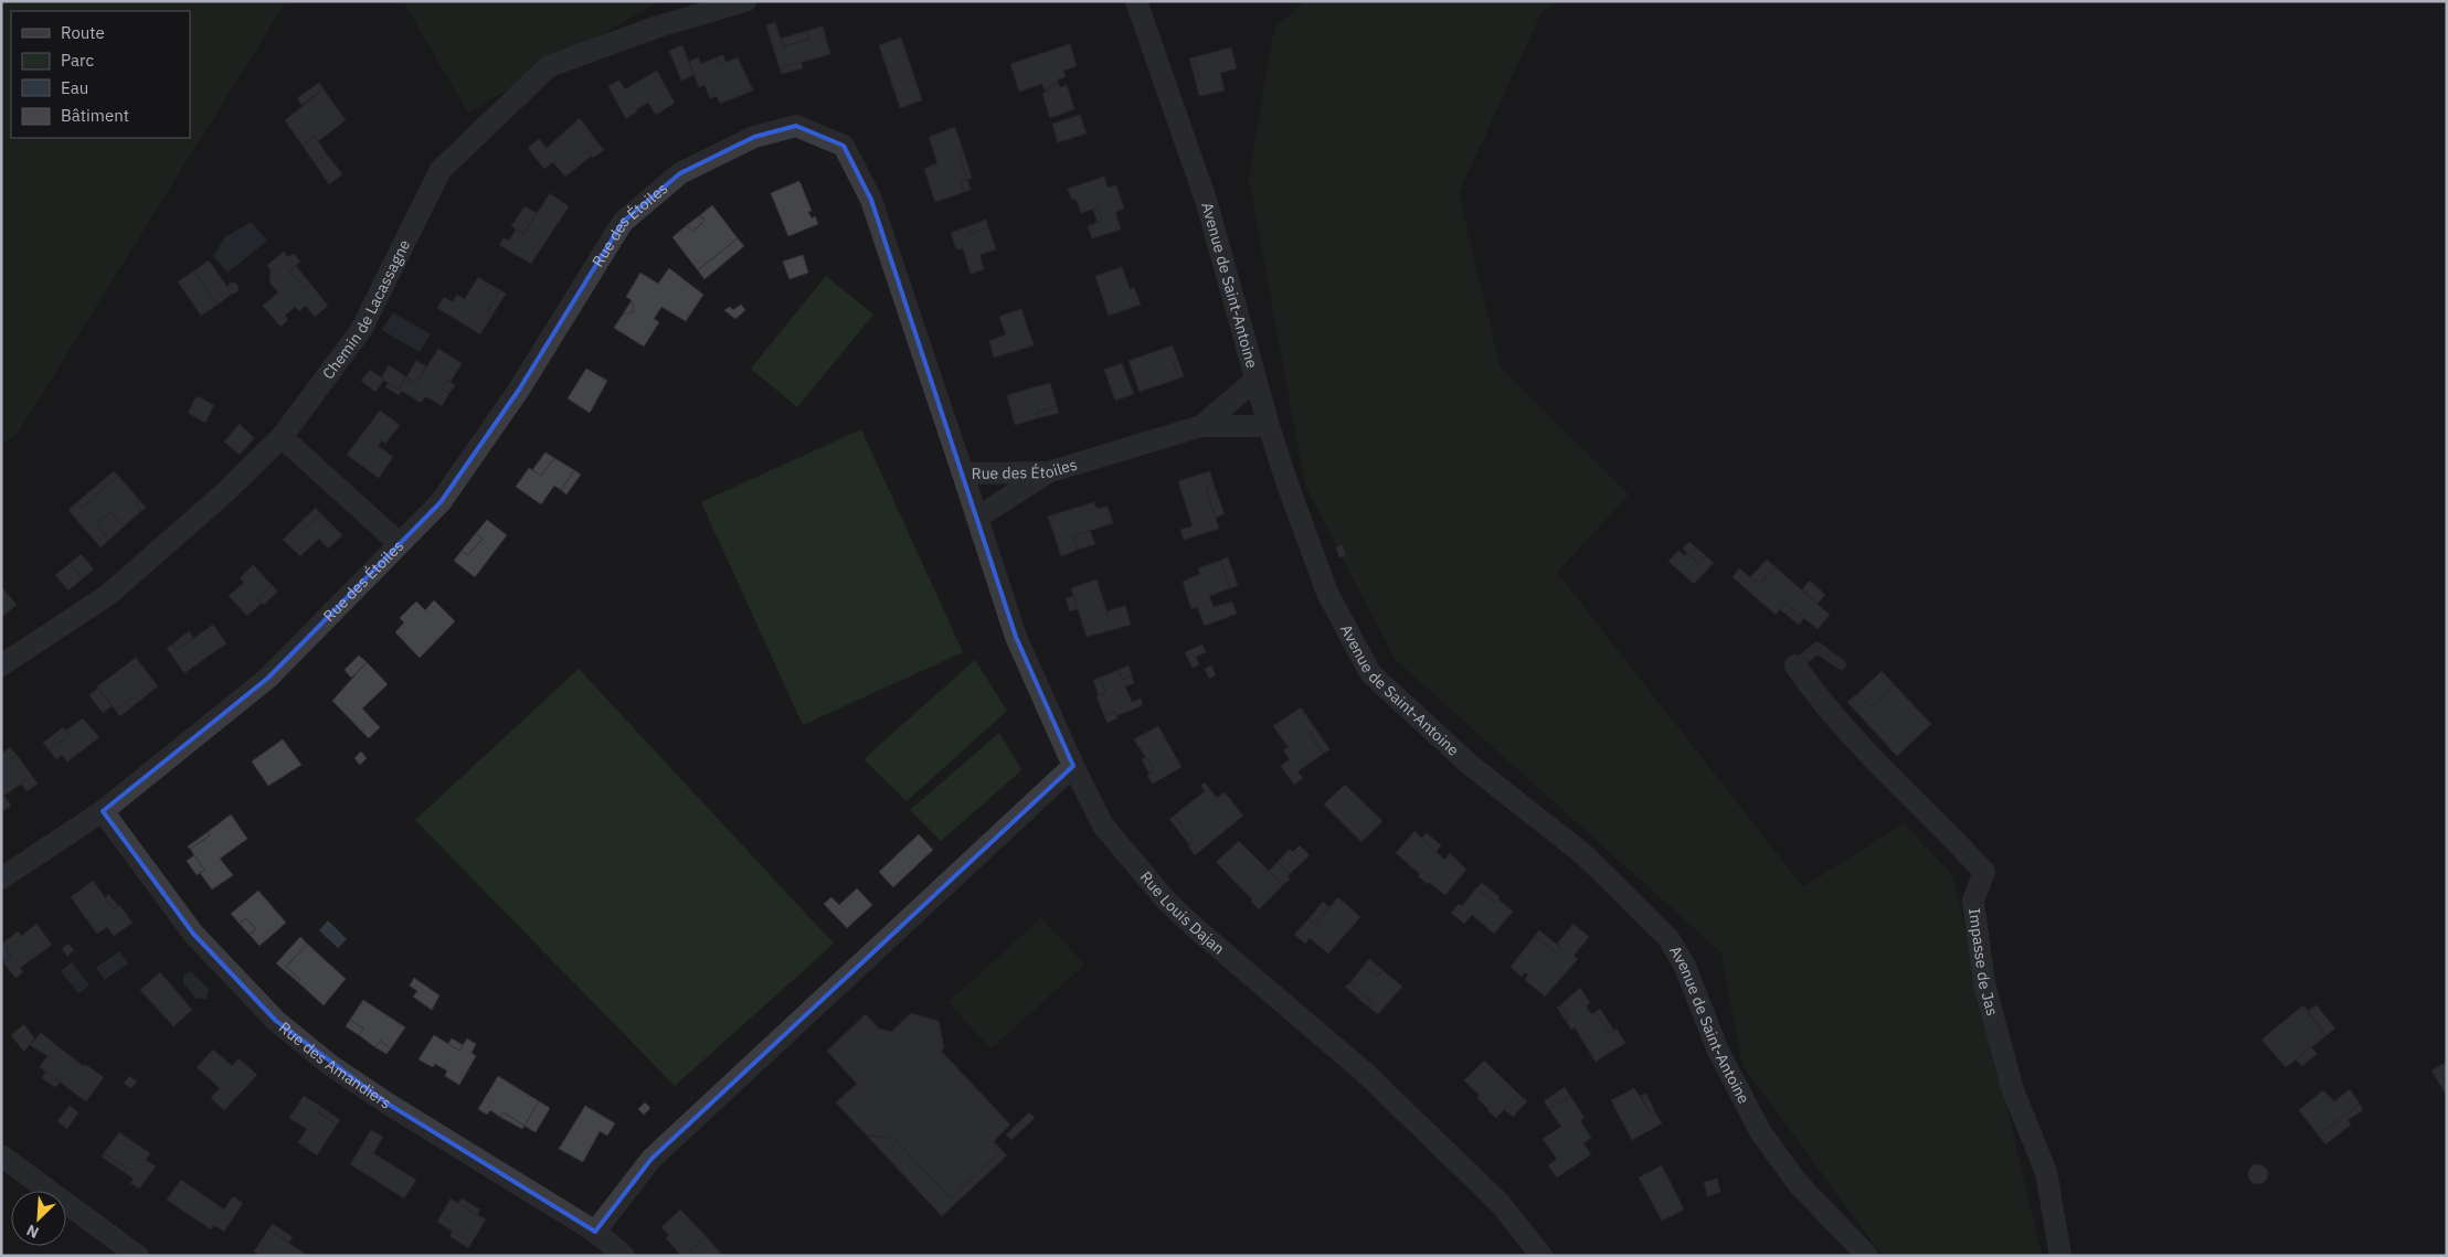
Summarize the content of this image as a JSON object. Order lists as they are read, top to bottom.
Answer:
{
  "streets": {
    "street": [
      "Rue des Étoiles",
      "Avenue de Saint-Antoine",
      "Chemin de Lacassagne",
      "Rue Louis Dajan",
      "Impasse de Jas",
      "Rue des Amandiers"
    ]
  },
  "crossings": [
    ["Rue des Étoiles", "Avenue de Saint-Antoine"],
    ["Rue des Étoiles", "Rue Louis Dajan"],
    ["Rue des Étoiles", "Rue des Amandiers"]
  ],
  "legend": [
    "Route",
    "Parc",
    "Eau",
    "Bâtiment"
  ],
  "north": "bottom left"
}
